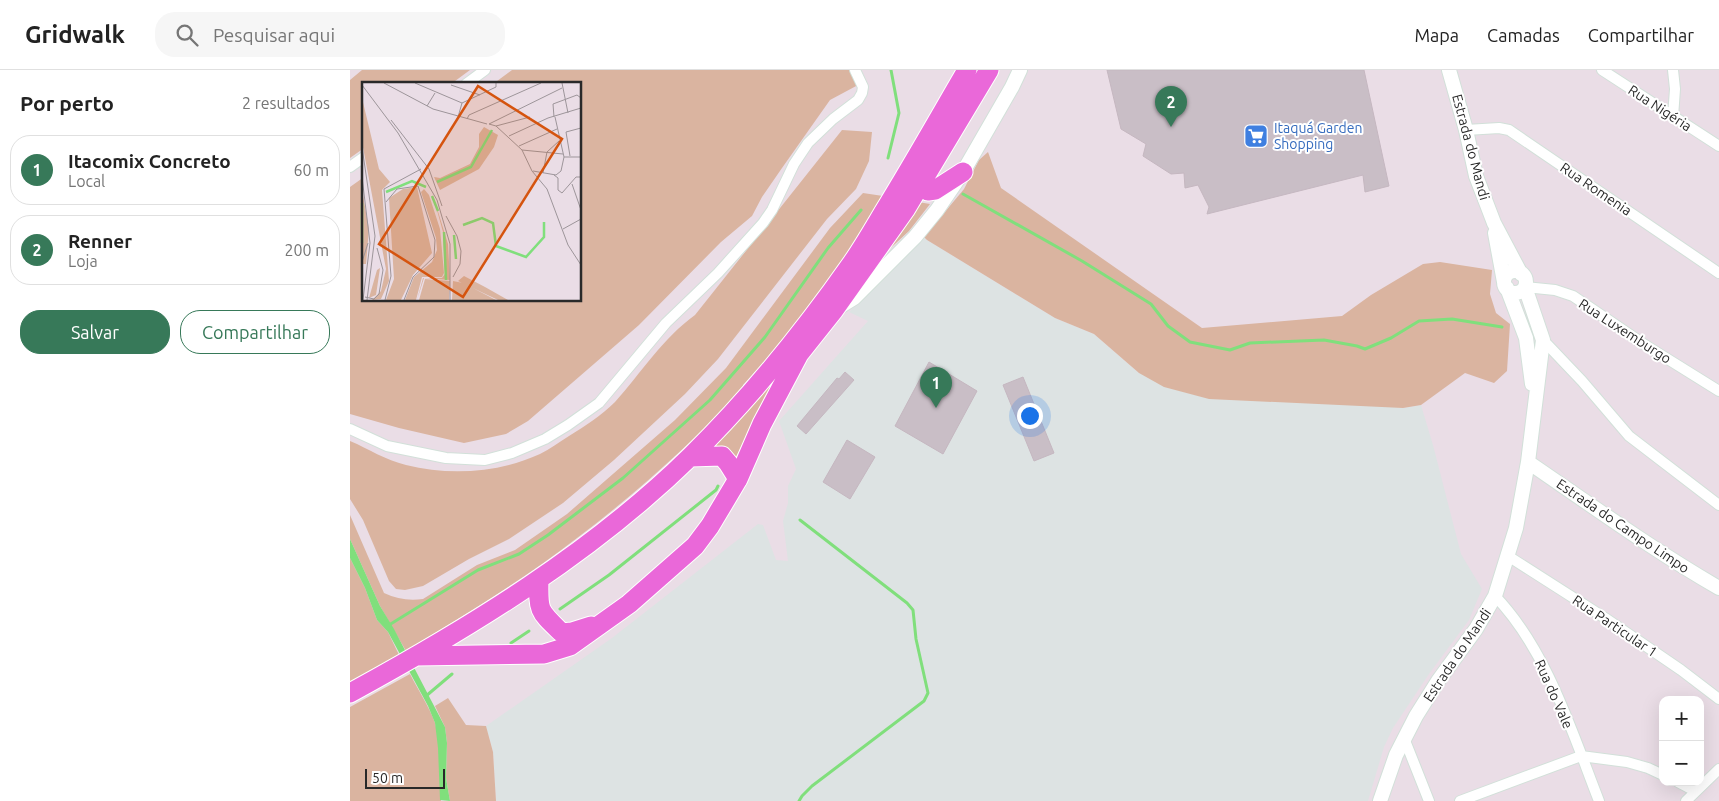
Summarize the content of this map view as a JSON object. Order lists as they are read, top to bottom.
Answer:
{
  "streets": {
    "main road": ["Estrada do Mandi", "Estrada do Campo Limpo"],
    "street": [
      "Rua Nigéria",
      "Rua Romenia",
      "Rua Luxemburgo",
      "Rua Particular 1",
      "Rua do Vale"
    ]
  },
  "crossings": [
    ["Estrada do Mandi", "Rua Romenia"],
    ["Estrada do Mandi", "Rua Luxemburgo"],
    ["Estrada do Mandi", "Estrada do Campo Limpo"],
    ["Estrada do Mandi", "Rua Particular 1"],
    ["Estrada do Mandi", "Rua do Vale"]
  ],
  "places": {
    "supermarket": ["Itaquá Garden Shopping"]
  },
  "scale_bar": "50 m",
  "page": {
    "header": "Gridwalk",
    "search": "Pesquisar aqui",
    "nav": ["Mapa", "Camadas", "Compartilhar"],
    "heading": ["Por perto", "2 resultados"],
    "pins": ["2", "1"],
    "list": [
      {
        "mark": "1",
        "name": "Itacomix Concreto",
        "note": "Local",
        "value": "60 m"
      },
      {
        "mark": "2",
        "name": "Renner",
        "note": "Loja",
        "value": "200 m"
      }
    ],
    "buttons": ["Salvar", "Compartilhar"],
    "map_buttons": ["+", "−"],
    "scale": "50 m"
  }
}
